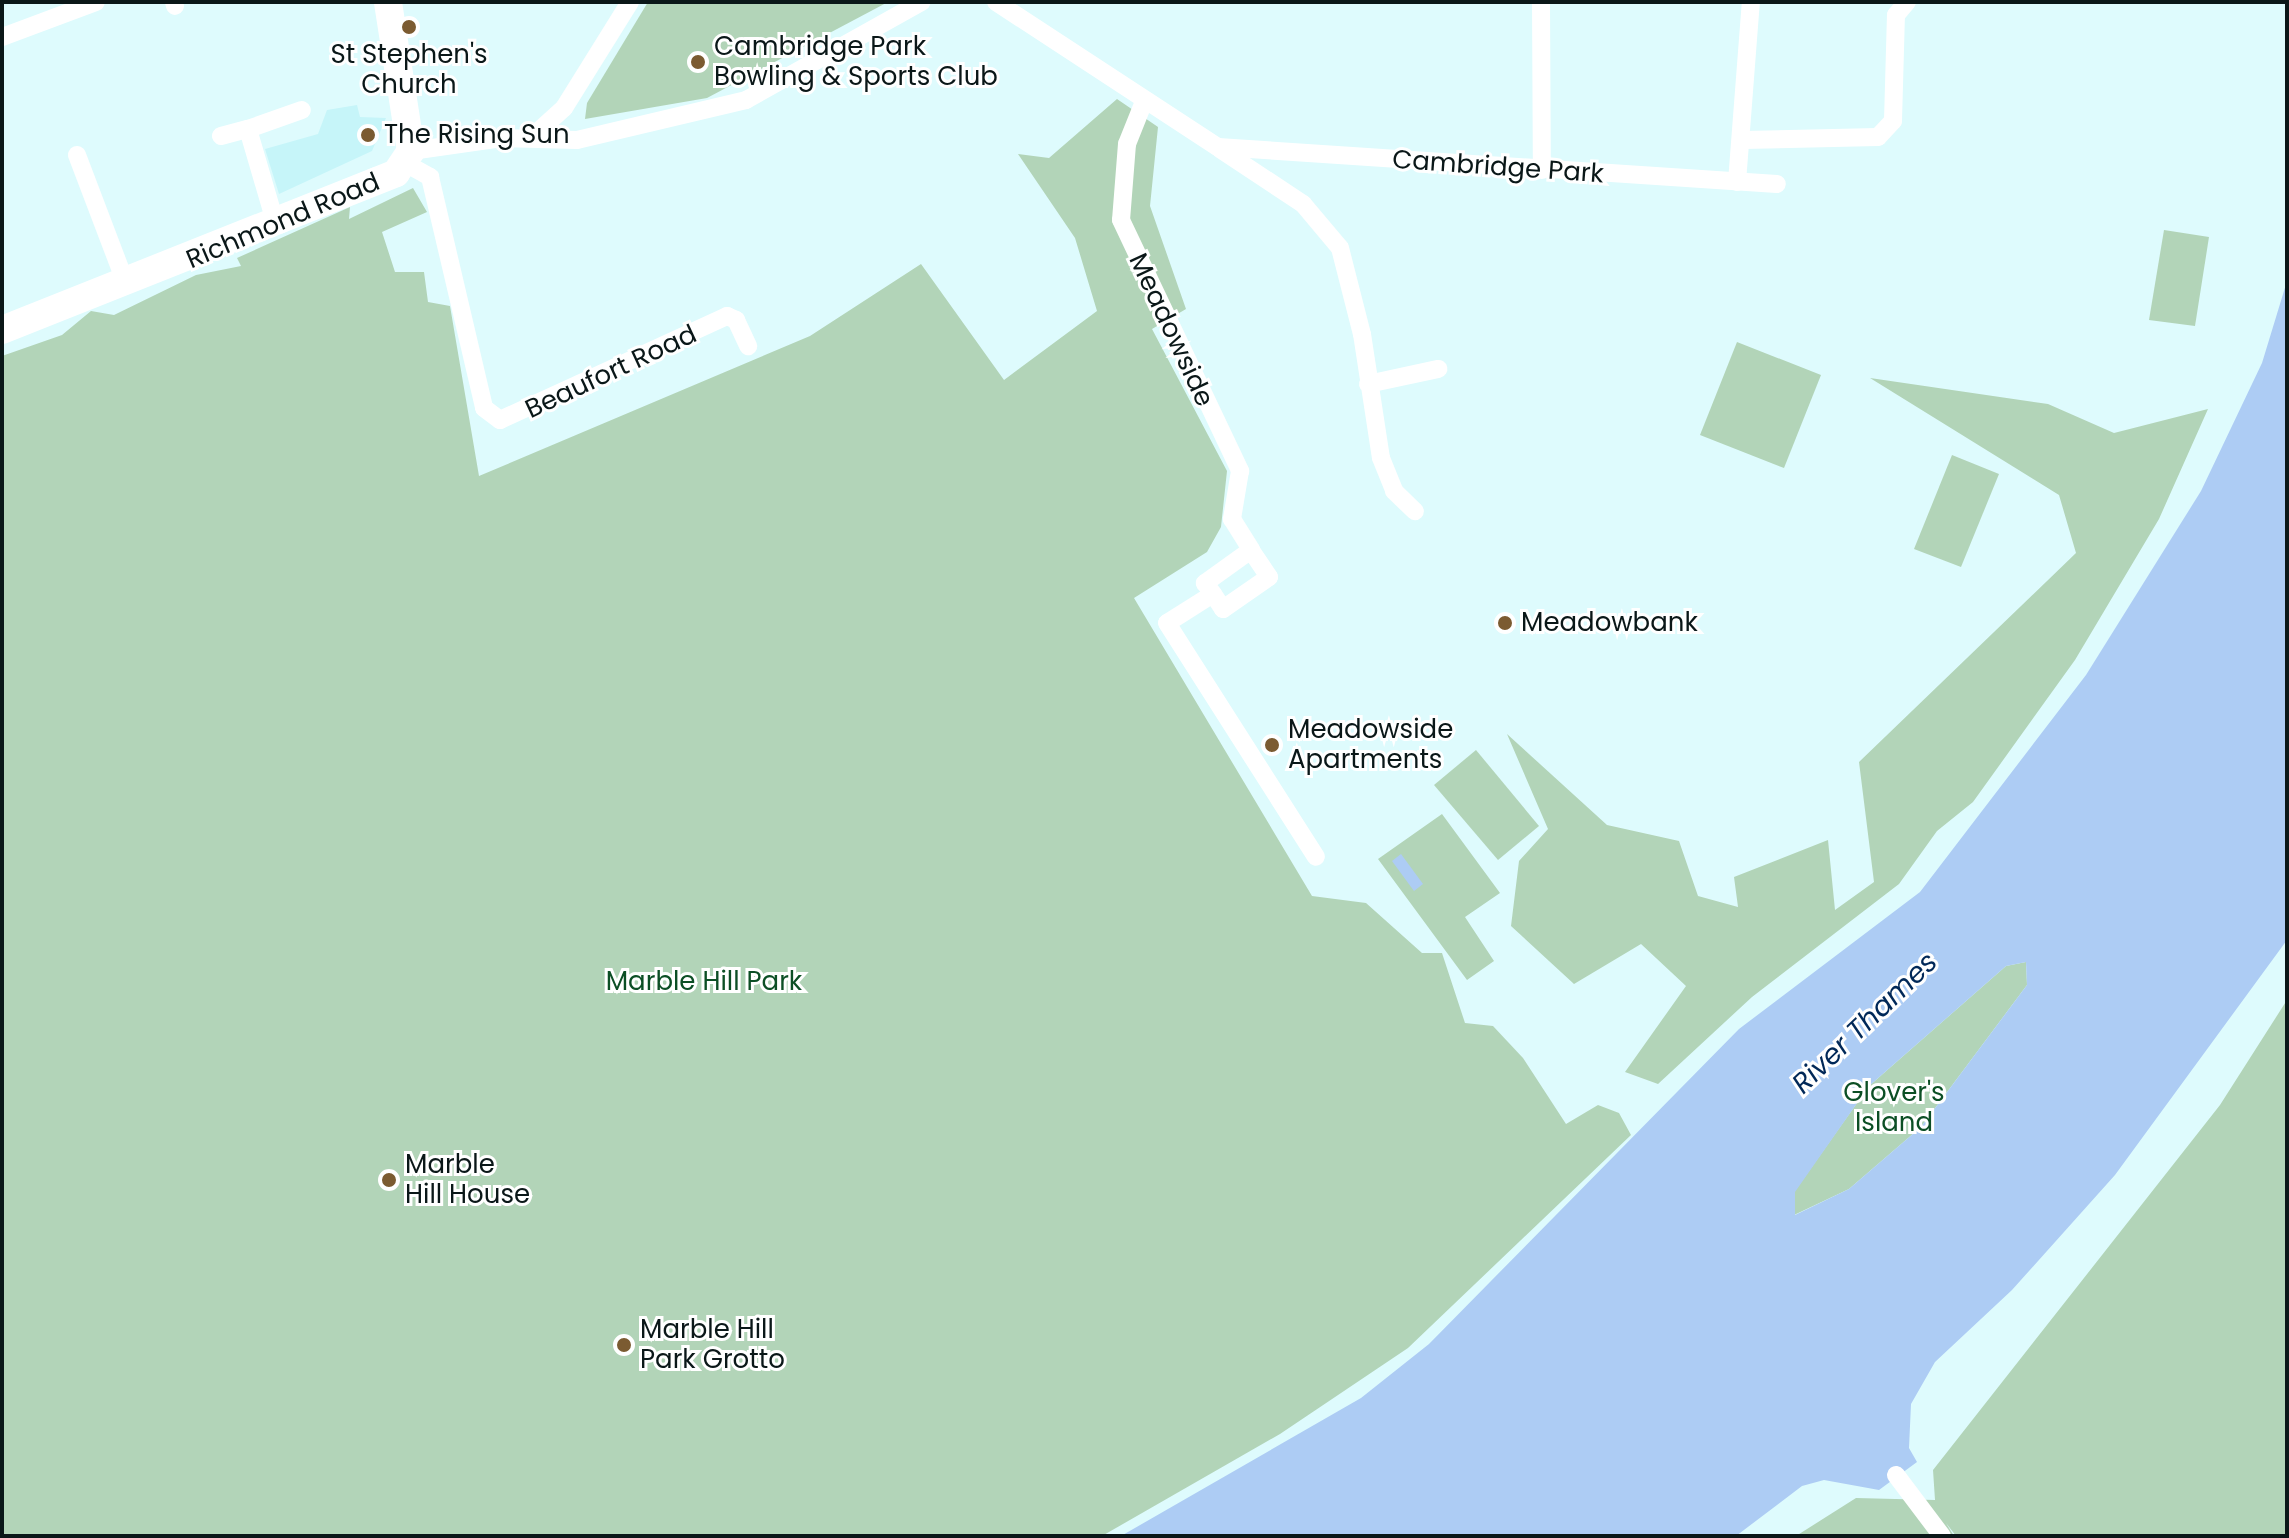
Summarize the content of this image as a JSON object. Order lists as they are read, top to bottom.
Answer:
{
  "streets": {
    "main road": ["Richmond Road"],
    "street": ["Cambridge Park", "Meadowside", "Beaufort Road"]
  },
  "crossings": [
    ["Cambridge Park", "Meadowside"],
    ["Richmond Road", "Beaufort Road"]
  ],
  "water": ["River Thames"],
  "parks": ["Marble Hill Park", "Glover's Island"],
  "places": [
    "St Stephen's Church",
    "Cambridge Park Bowling & Sports Club",
    "The Rising Sun",
    "Meadowbank",
    "Meadowside Apartments",
    "Marble Hill House",
    "Marble Hill Park Grotto"
  ]
}
